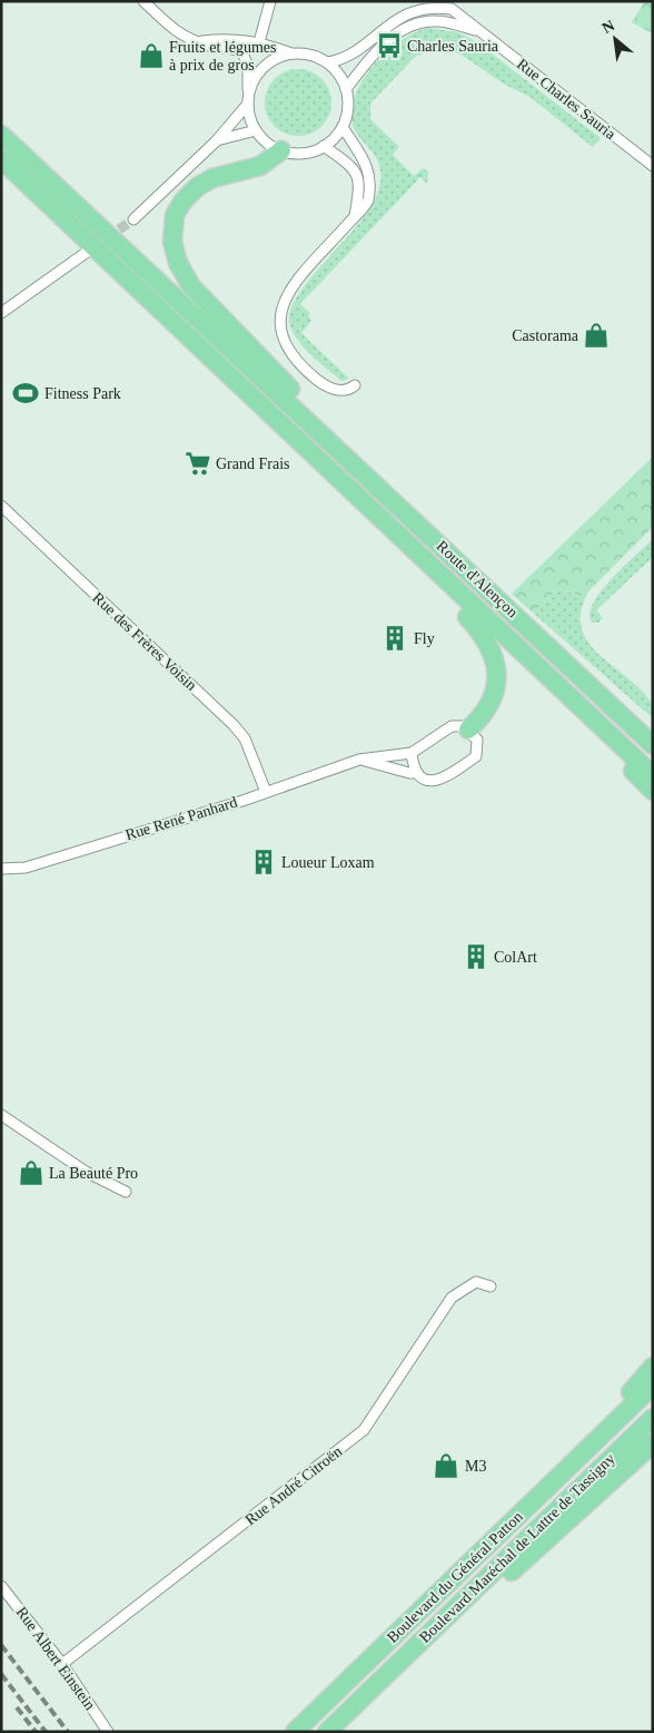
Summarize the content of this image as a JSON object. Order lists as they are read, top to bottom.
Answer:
{
  "streets": {
    "highway": ["Route d'Alençon", "Boulevard Maréchal de Lattre de Tassigny", "Boulevard du Général Patton"],
    "street": [
      "Rue Charles Sauria",
      "Rue des Frères Voisin",
      "Rue René Panhard",
      "Rue André Citroën",
      "Rue Albert Einstein"
    ]
  },
  "crossings": [
    ["Rue des Frères Voisin", "Rue René Panhard"],
    ["Rue André Citroën", "Rue Albert Einstein"]
  ],
  "places": {
    "bus stop": ["Charles Sauria"],
    "shop": [
      "Fruits et légumes à prix de gros",
      "Castorama",
      "La Beauté Pro",
      "M3"
    ],
    "sports": ["Fitness Park"],
    "supermarket": ["Grand Frais"],
    "building": ["Fly", "Loueur Loxam", "ColArt"]
  },
  "north": "top left"
}
